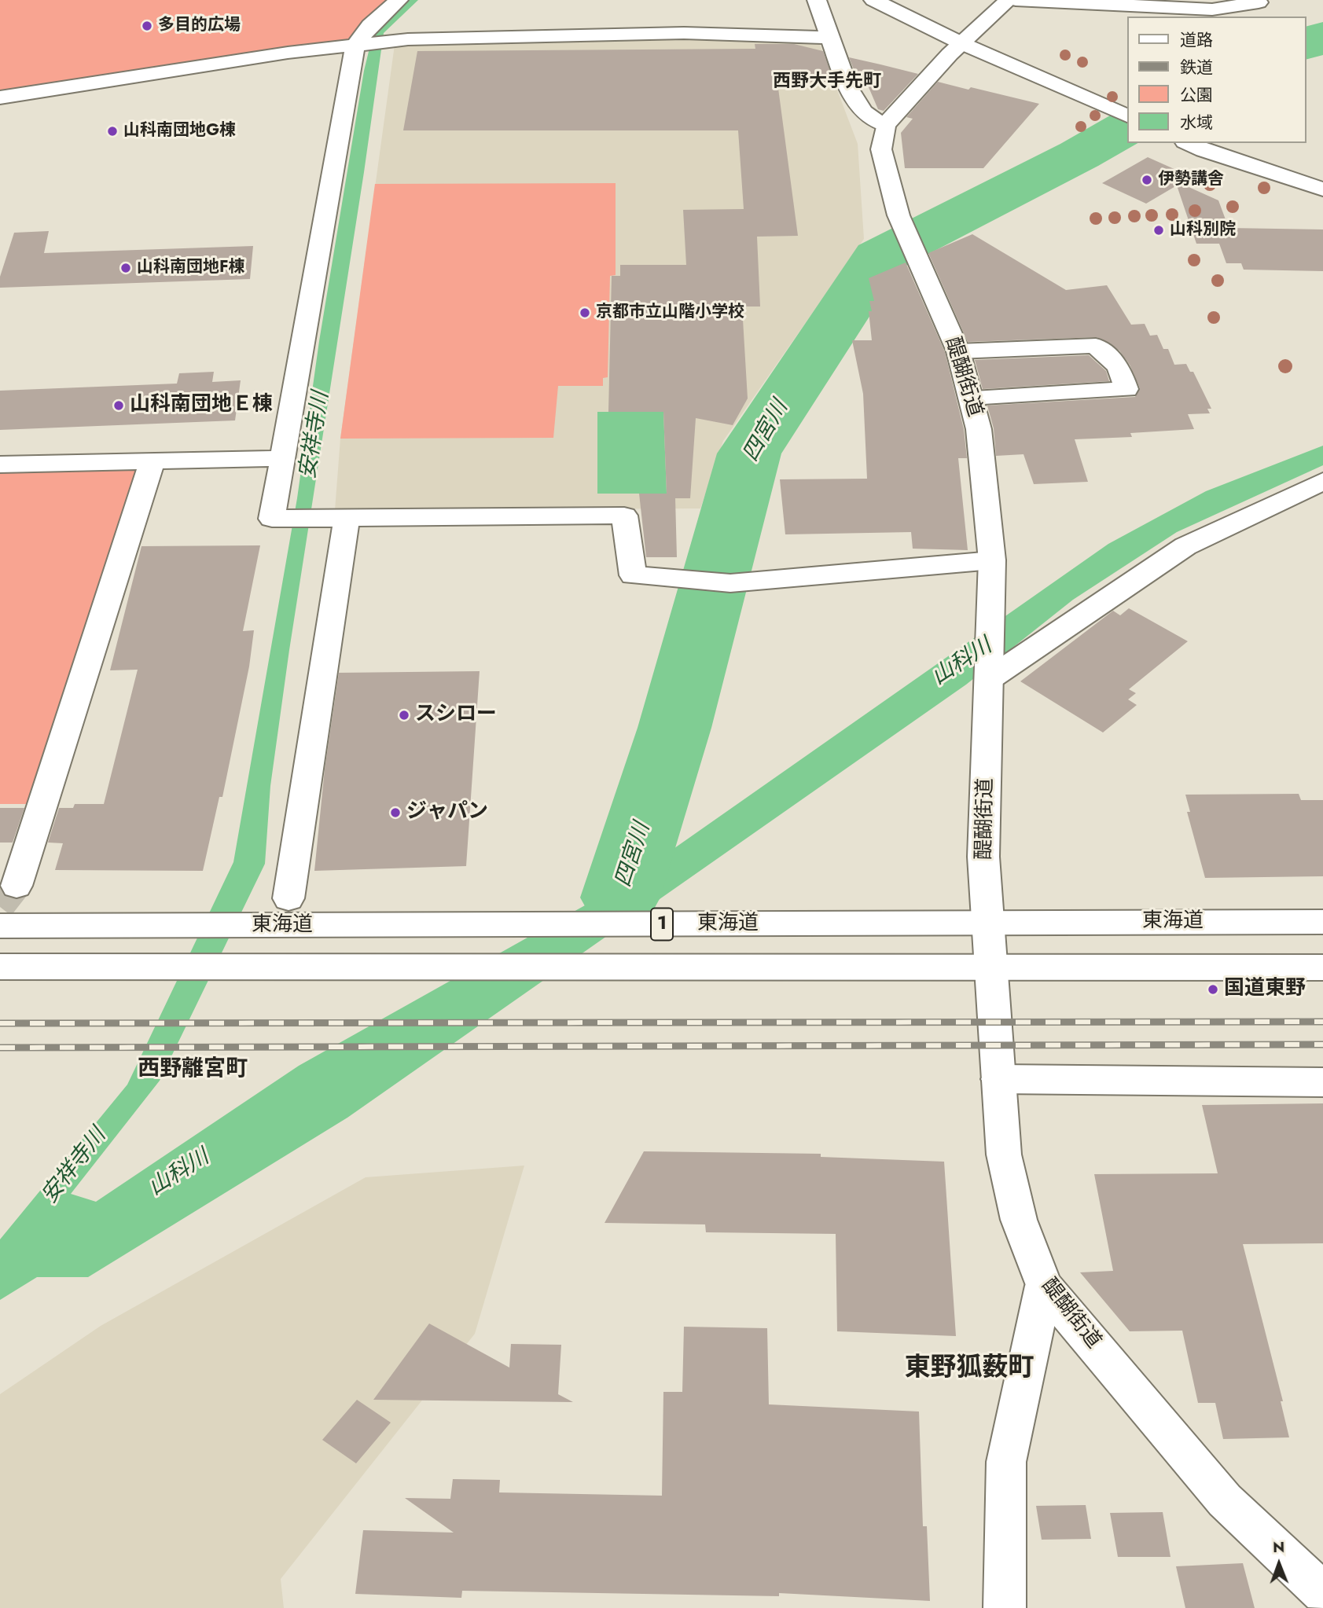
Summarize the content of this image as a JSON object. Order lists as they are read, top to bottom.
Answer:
{
  "streets": {
    "main road": ["醍醐街道", "東海道", "1"]
  },
  "crossings": [
    ["醍醐街道", "東海道"]
  ],
  "districts": ["西野大手先町", "西野離宮町", "東野狐薮町"],
  "water": ["四宮川", "安祥寺川", "山科川"],
  "places": [
    "多目的広場",
    "山科南団地G棟",
    "伊勢講舎",
    "山科別院",
    "山科南団地F棟",
    "京都市立山階小学校",
    "山科南団地Ｅ棟",
    "スシロー",
    "ジャパン",
    "国道東野"
  ],
  "legend": [
    "道路",
    "鉄道",
    "公園",
    "水域"
  ],
  "north": "top"
}
